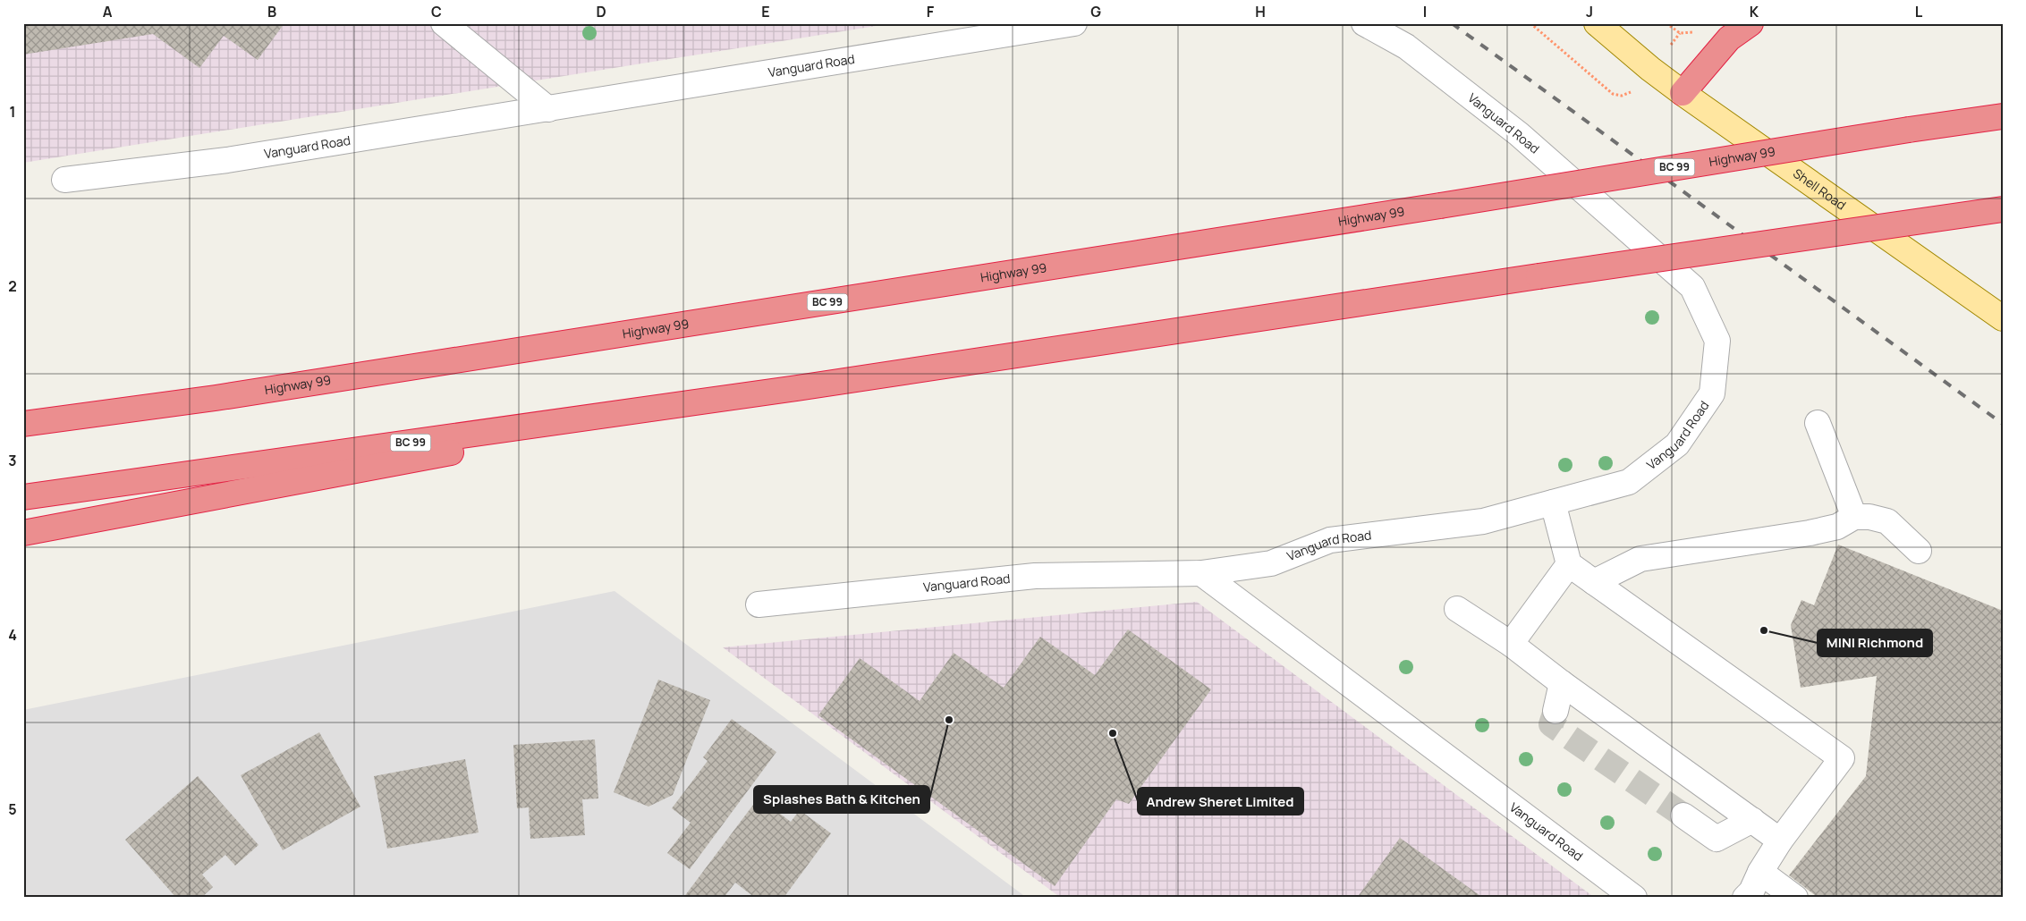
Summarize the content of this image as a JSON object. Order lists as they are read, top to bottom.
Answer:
{
  "streets": {
    "highway": ["Highway 99", "BC 99"],
    "main road": ["Shell Road"],
    "street": ["Vanguard Road"]
  },
  "places": ["MINI Richmond", "Splashes Bath & Kitchen", "Andrew Sheret Limited"],
  "grid": {
    "columns": [
      "A",
      "B",
      "C",
      "D",
      "E",
      "F",
      "G",
      "H",
      "I",
      "J",
      "K",
      "L"
    ],
    "rows": [
      "1",
      "2",
      "3",
      "4",
      "5"
    ]
  }
}
